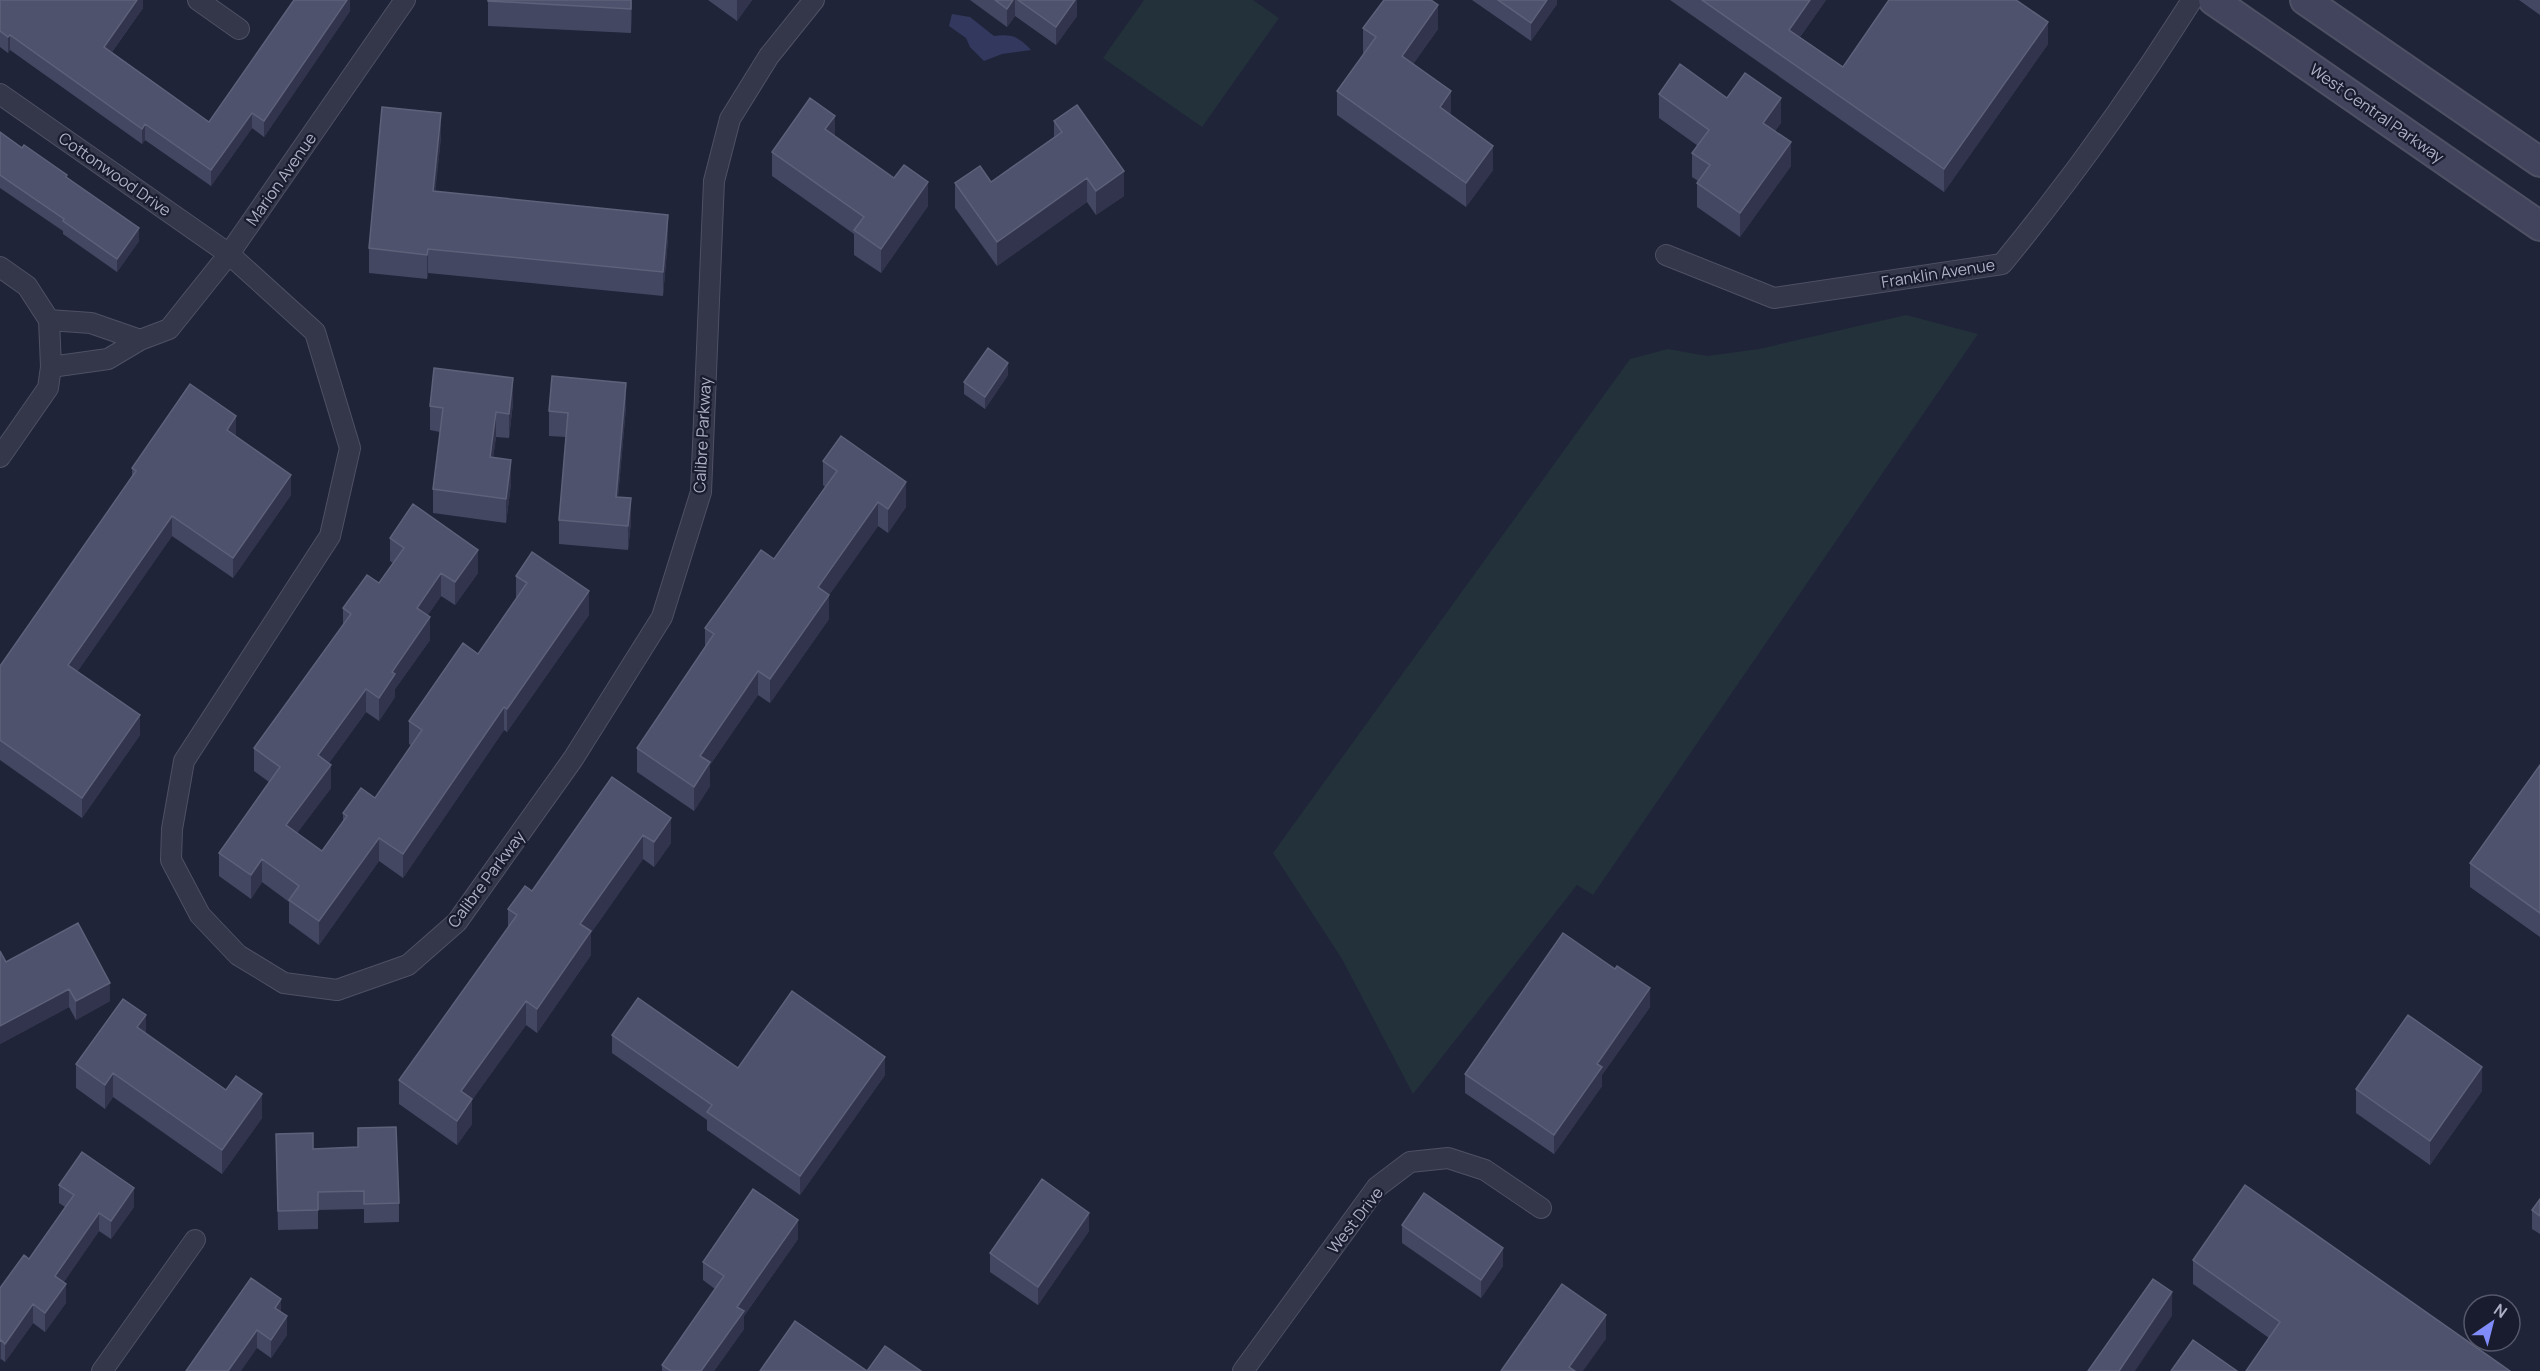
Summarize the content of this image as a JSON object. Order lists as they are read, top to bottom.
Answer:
{
  "streets": {
    "main road": ["West Central Parkway"],
    "street": [
      "Cottonwood Drive",
      "Marion Avenue",
      "Franklin Avenue",
      "Calibre Parkway",
      "West Drive"
    ]
  },
  "crossings": [
    ["Cottonwood Drive", "Marion Avenue"],
    ["Cottonwood Drive", "Calibre Parkway"],
    ["Marion Avenue", "Calibre Parkway"]
  ],
  "north": "top right"
}
